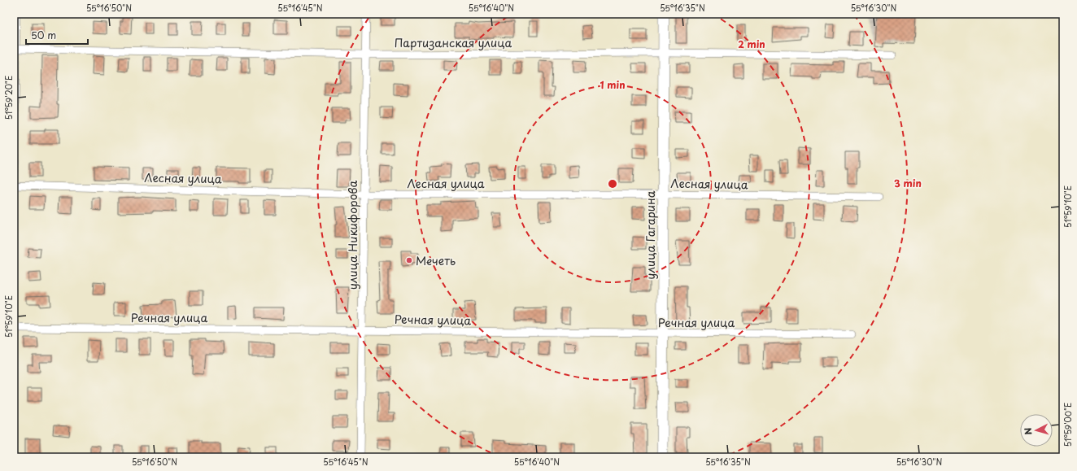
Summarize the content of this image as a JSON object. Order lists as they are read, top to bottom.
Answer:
{
  "streets": {
    "main road": ["улица Гагарина"],
    "street": [
      "Партизанская улица",
      "Лесная улица",
      "улица Никифорова",
      "Речная улица"
    ]
  },
  "crossings": [
    ["Партизанская улица", "улица Никифорова"],
    ["Партизанская улица", "улица Гагарина"],
    ["Лесная улица", "улица Никифорова"],
    ["Лесная улица", "улица Гагарина"],
    ["улица Никифорова", "Речная улица"],
    ["улица Гагарина", "Речная улица"]
  ],
  "places": ["Мечеть"],
  "scale_bar": "50 m",
  "north": "left",
  "coordinates": [
    "55°16'50\"N",
    "55°16'45\"N",
    "55°16'40\"N",
    "55°16'35\"N",
    "55°16'30\"N",
    "51°59'20\"E",
    "51°59'10\"E",
    "51°59'00\"E"
  ],
  "rings": ["2 min", "1 min", "3 min"]
}
